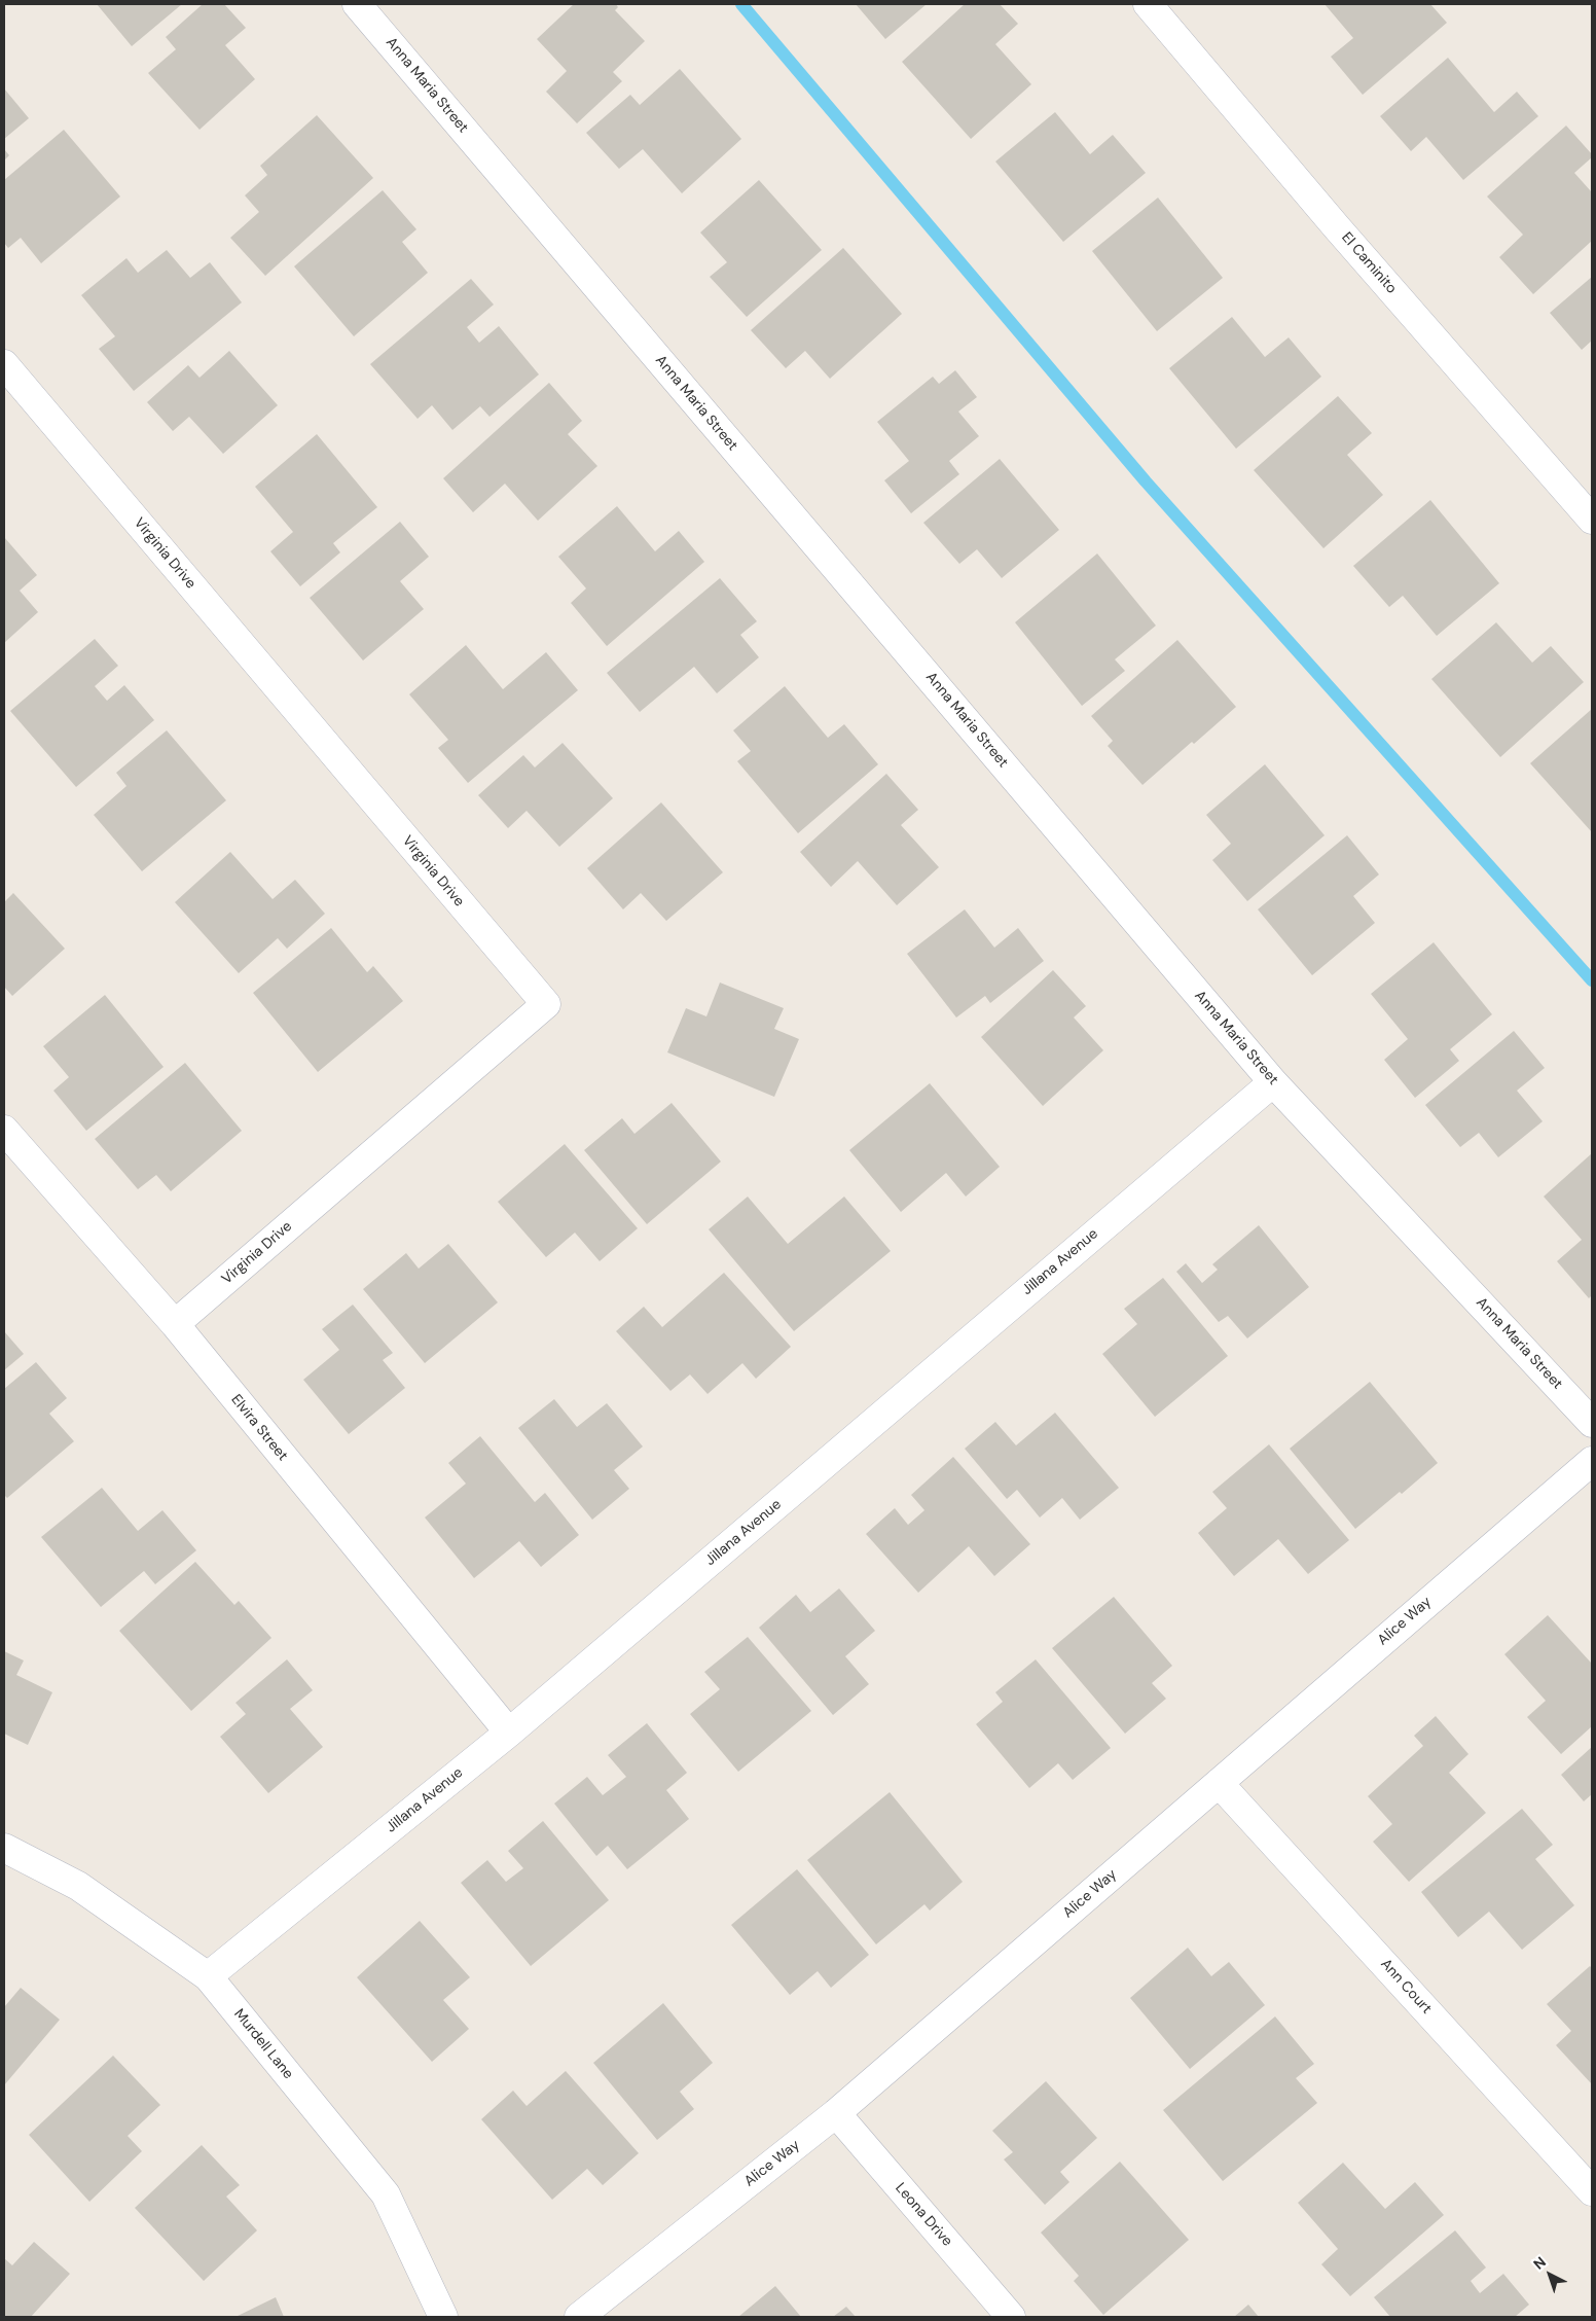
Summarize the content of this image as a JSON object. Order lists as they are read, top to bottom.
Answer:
{
  "streets": {
    "street": [
      "Anna Maria Street",
      "El Caminito",
      "Virginia Drive",
      "Jillana Avenue",
      "Elvira Street",
      "Alice Way",
      "Ann Court",
      "Murdell Lane",
      "Leona Drive"
    ]
  },
  "crossings": [
    ["Anna Maria Street", "Jillana Avenue"],
    ["Virginia Drive", "Elvira Street"],
    ["Jillana Avenue", "Elvira Street"],
    ["Jillana Avenue", "Murdell Lane"],
    ["Alice Way", "Ann Court"],
    ["Alice Way", "Leona Drive"]
  ],
  "north": "top left"
}
